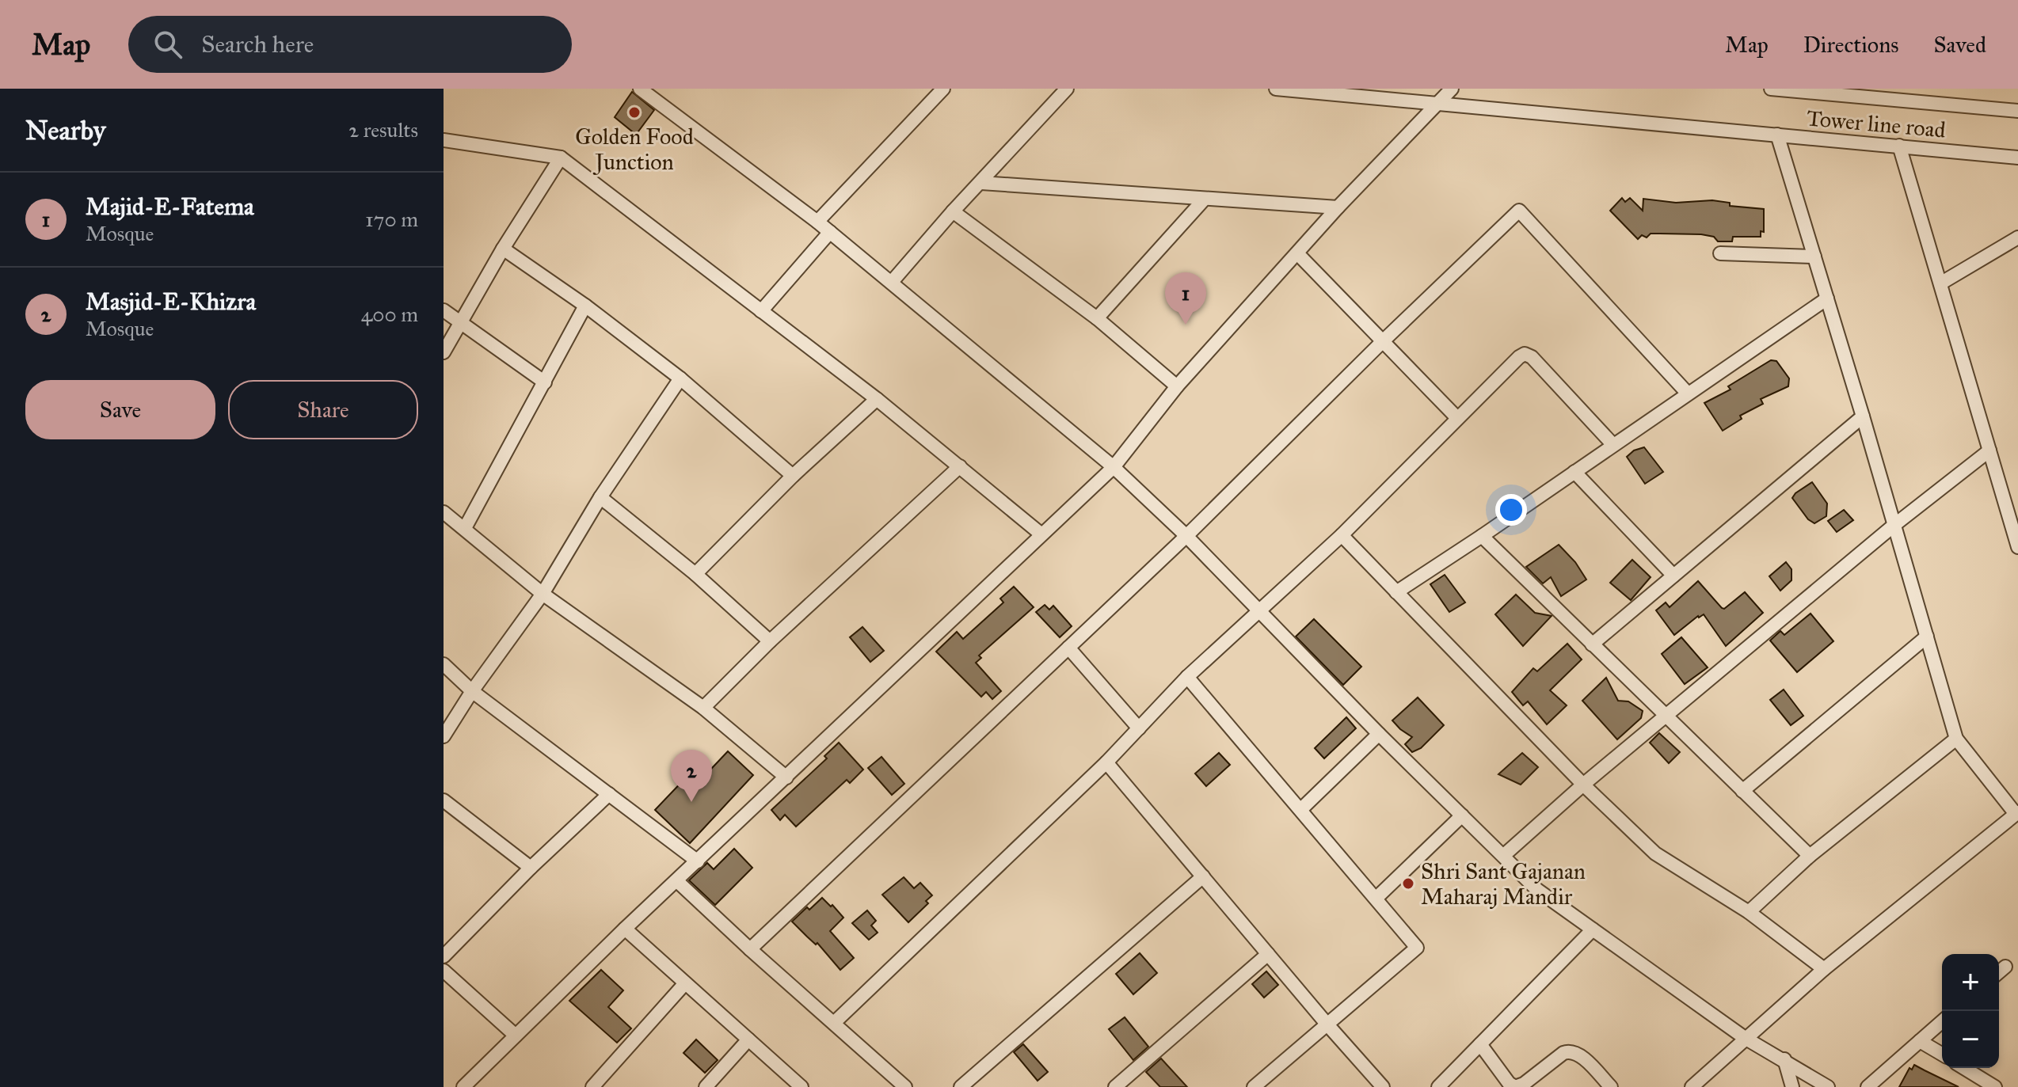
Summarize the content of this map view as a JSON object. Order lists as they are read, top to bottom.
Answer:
{
  "streets": {
    "street": ["Tower line road"]
  },
  "places": ["Golden Food Junction", "Shri Sant Gajanan Maharaj Mandir"],
  "page": {
    "header": "Map",
    "search": "Search here",
    "nav": ["Map", "Directions", "Saved"],
    "heading": ["Nearby", "2 results"],
    "list": [
      {
        "mark": "1",
        "name": "Majid-E-Fatema",
        "note": "Mosque",
        "value": "170 m"
      },
      {
        "mark": "2",
        "name": "Masjid-E-Khizra",
        "note": "Mosque",
        "value": "400 m"
      }
    ],
    "pins": ["1", "2"],
    "buttons": ["Save", "Share"],
    "map_buttons": ["+", "−"]
  }
}
